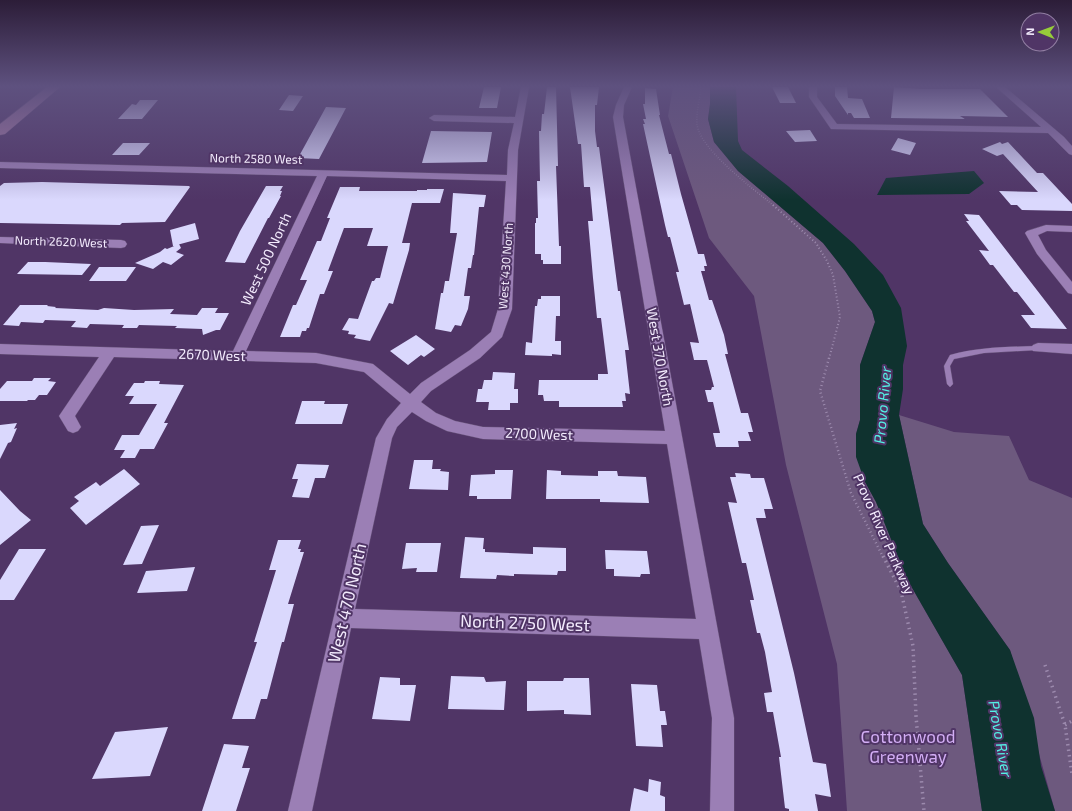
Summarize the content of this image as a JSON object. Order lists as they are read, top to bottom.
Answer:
{
  "streets": {
    "street": [
      "North 2580 West",
      "North 2620 West",
      "West 500 North",
      "West 430 North",
      "2670 West",
      "West 370 North",
      "2700 West",
      "West 470 North",
      "North 2750 West"
    ],
    "path": ["Provo River Parkway"]
  },
  "crossings": [
    ["North 2580 West", "West 500 North"],
    ["North 2580 West", "West 430 North"],
    ["West 500 North", "2670 West"],
    ["West 430 North", "2670 West"],
    ["West 430 North", "2700 West"],
    ["West 430 North", "West 470 North"],
    ["2670 West", "2700 West"],
    ["2670 West", "West 470 North"],
    ["West 370 North", "2700 West"],
    ["West 370 North", "North 2750 West"],
    ["2700 West", "West 470 North"],
    ["West 470 North", "North 2750 West"]
  ],
  "water": ["Provo River"],
  "parks": ["Cottonwood Greenway"],
  "north": "left"
}
